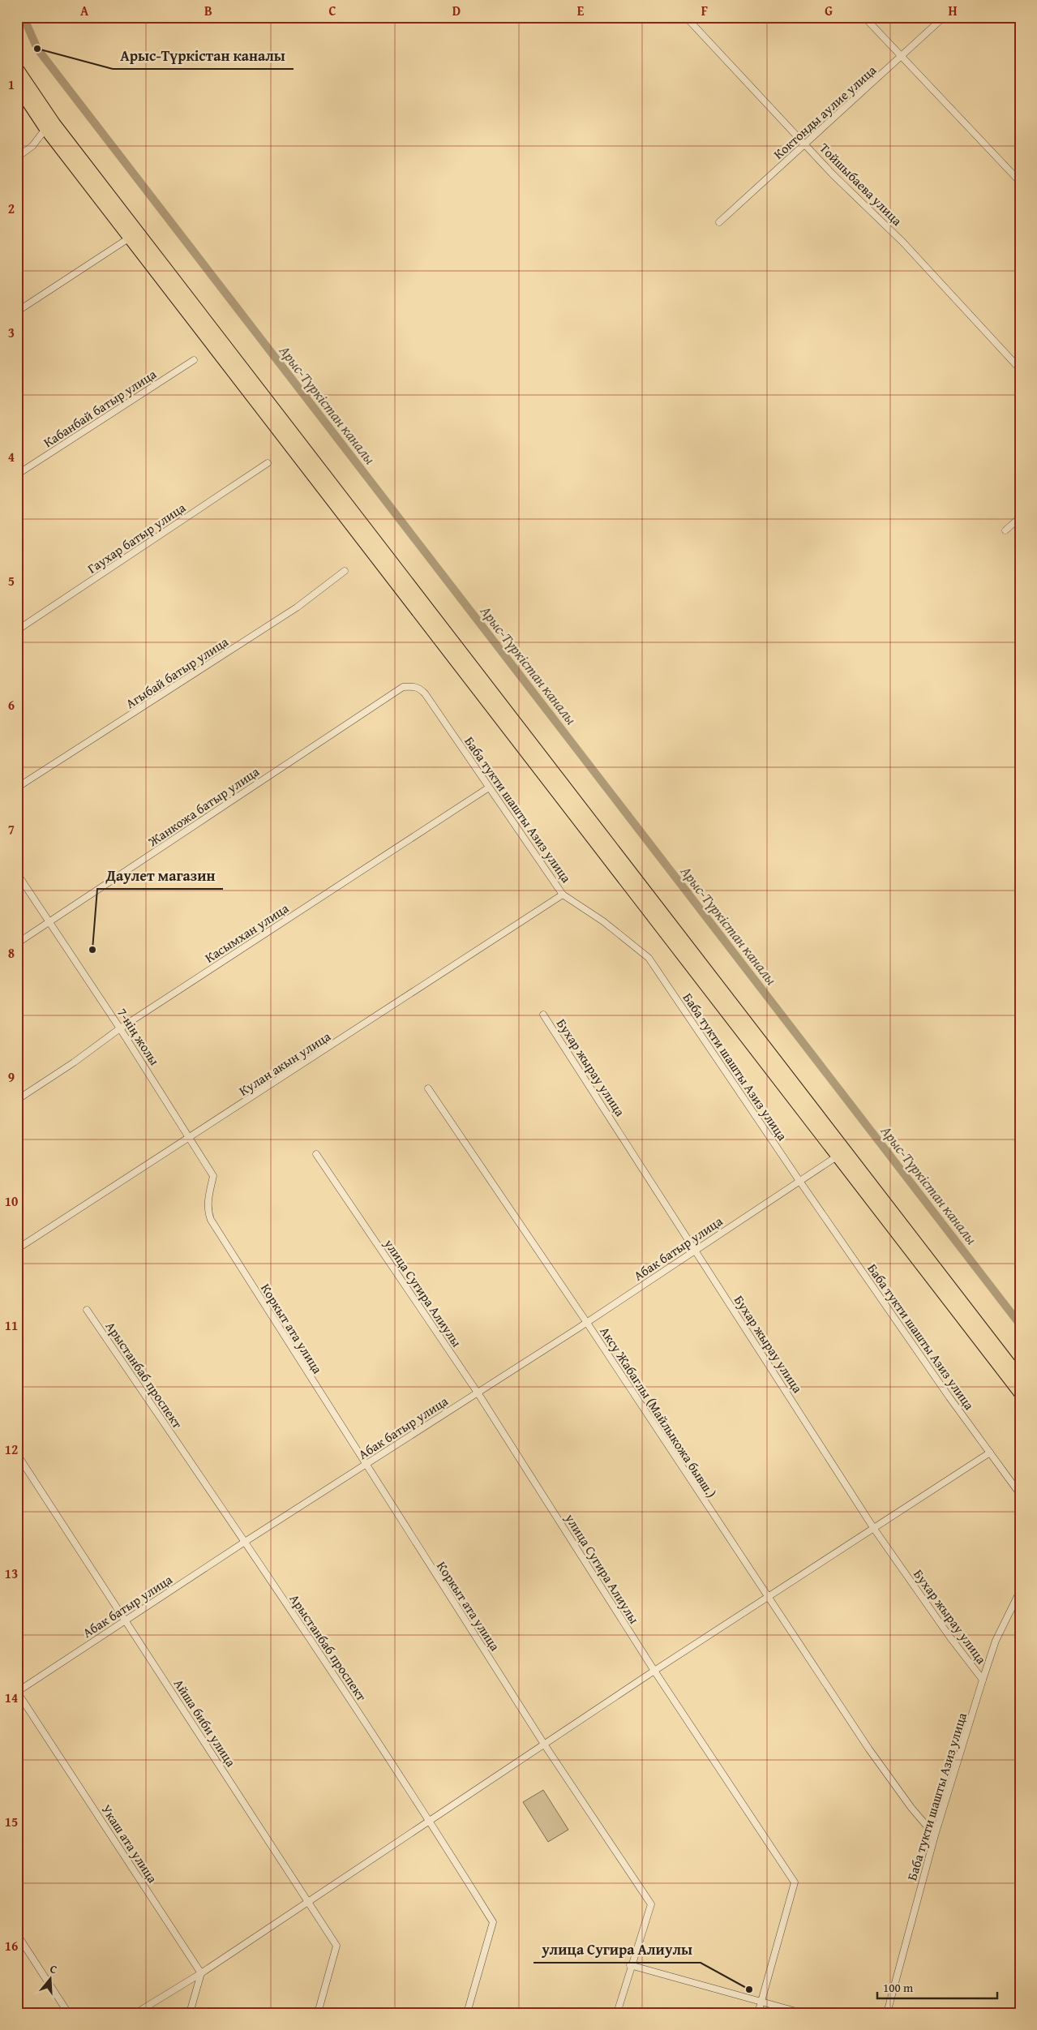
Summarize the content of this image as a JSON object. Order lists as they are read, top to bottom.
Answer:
{
  "streets": {
    "street": [
      "Коктонды аулие улица",
      "Тойшыбаева улица",
      "Кабанбай батыр улица",
      "Гаухар батыр улица",
      "Агыбай батыр улица",
      "Жанкожа батыр улица",
      "Баба тукти шашты Азиз улица",
      "Касымхан улица",
      "7-нің жолы",
      "Кулан акын улица",
      "Бухар жырау улица",
      "Абак батыр улица",
      "улица Сугира Алиулы",
      "Коркыт ата улица",
      "Арыстанбаб проспект",
      "Аксу Жабаглы (Майлыкожа бывш.)",
      "Айша биби улица",
      "Укаш ата улица"
    ]
  },
  "crossings": [
    ["Коктонды аулие улица", "Тойшыбаева улица"],
    ["Жанкожа батыр улица", "Баба тукти шашты Азиз улица"],
    ["Жанкожа батыр улица", "7-нің жолы"],
    ["Баба тукти шашты Азиз улица", "Касымхан улица"],
    ["Баба тукти шашты Азиз улица", "Кулан акын улица"],
    ["Баба тукти шашты Азиз улица", "Бухар жырау улица"],
    ["Баба тукти шашты Азиз улица", "Абак батыр улица"],
    ["Баба тукти шашты Азиз улица", "Аксу Жабаглы (Майлыкожа бывш.)"],
    ["Касымхан улица", "7-нің жолы"],
    ["7-нің жолы", "Кулан акын улица"],
    ["7-нің жолы", "Коркыт ата улица"],
    ["Бухар жырау улица", "Абак батыр улица"],
    ["Абак батыр улица", "улица Сугира Алиулы"],
    ["Абак батыр улица", "Коркыт ата улица"],
    ["Абак батыр улица", "Арыстанбаб проспект"],
    ["Абак батыр улица", "Аксу Жабаглы (Майлыкожа бывш.)"],
    ["Абак батыр улица", "Айша биби улица"],
    ["Абак батыр улица", "Укаш ата улица"]
  ],
  "water": ["Арыс-Түркістан каналы"],
  "places": ["Арыс-Түркістан каналы", "Даулет магазин", "улица Сугира Алиулы"],
  "scale_bar": "100 m",
  "north": "top",
  "grid": {
    "columns": [
      "A",
      "B",
      "C",
      "D",
      "E",
      "F",
      "G",
      "H"
    ],
    "rows": [
      "1",
      "2",
      "3",
      "4",
      "5",
      "6",
      "7",
      "8",
      "9",
      "10",
      "11",
      "12",
      "13",
      "14",
      "15",
      "16"
    ]
  }
}
